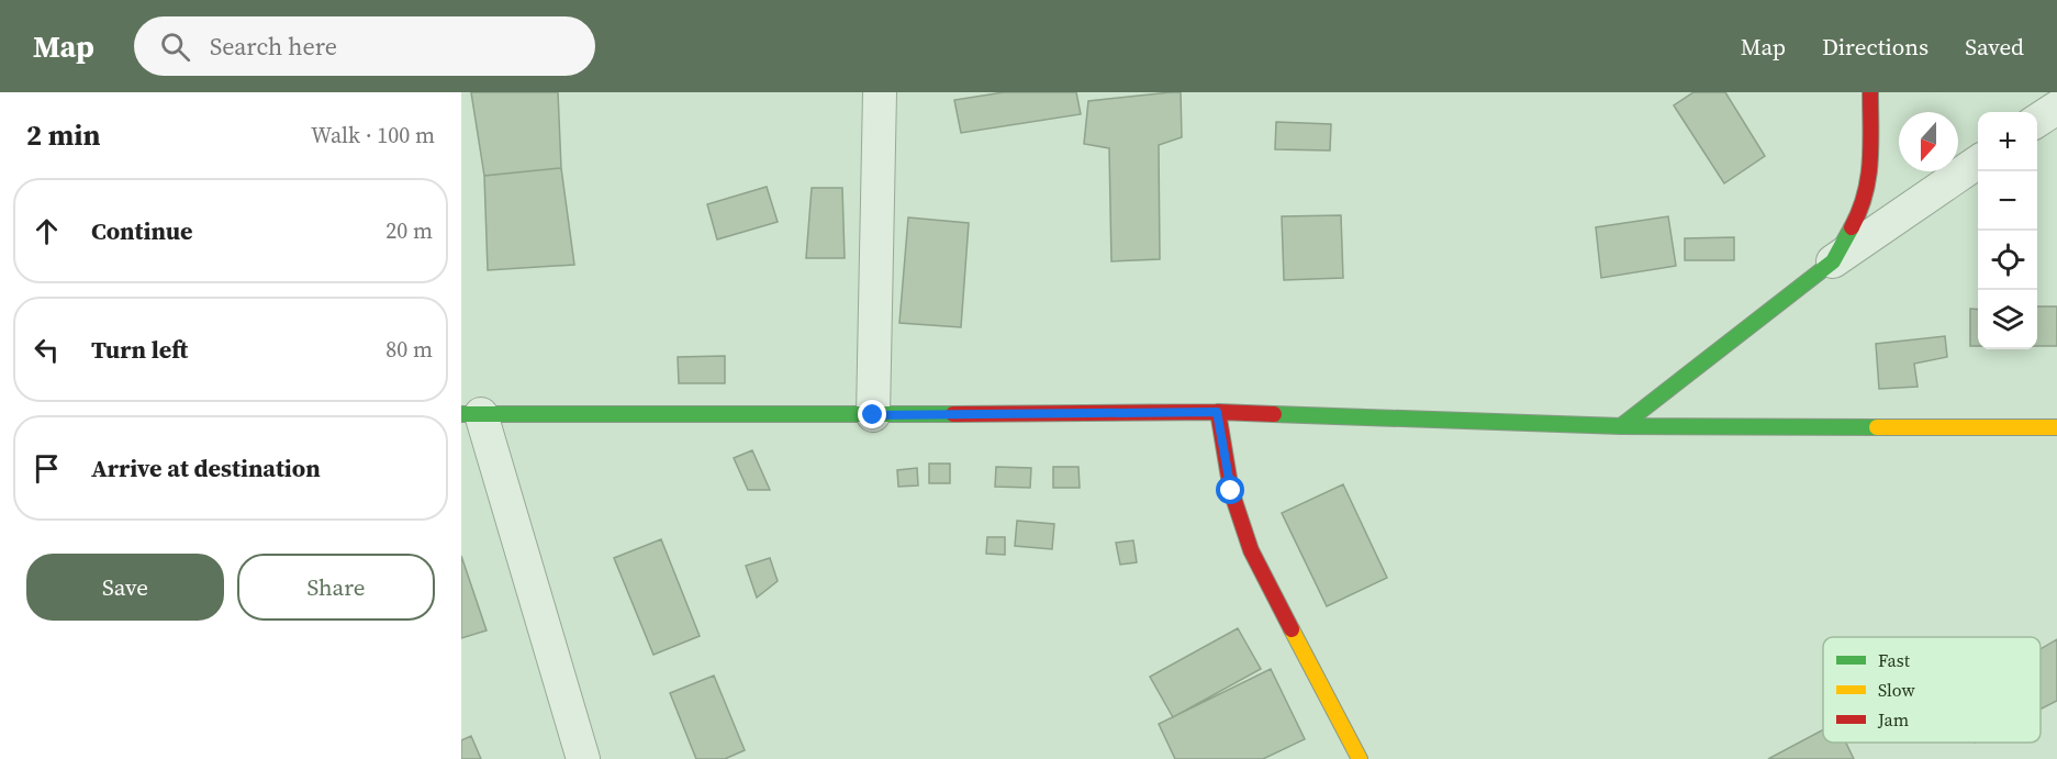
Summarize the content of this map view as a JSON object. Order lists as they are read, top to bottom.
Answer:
{
  "legend": ["Fast", "Slow", "Jam"],
  "north": "bottom",
  "page": {
    "header": "Map",
    "search": "Search here",
    "nav": ["Map", "Directions", "Saved"],
    "heading": ["2 min", "Walk · 100 m"],
    "map_buttons": ["+", "−"],
    "list": [
      ["Continue", "20 m"],
      ["Turn left", "80 m"],
      "Arrive at destination"
    ],
    "buttons": ["Save", "Share"]
  }
}
